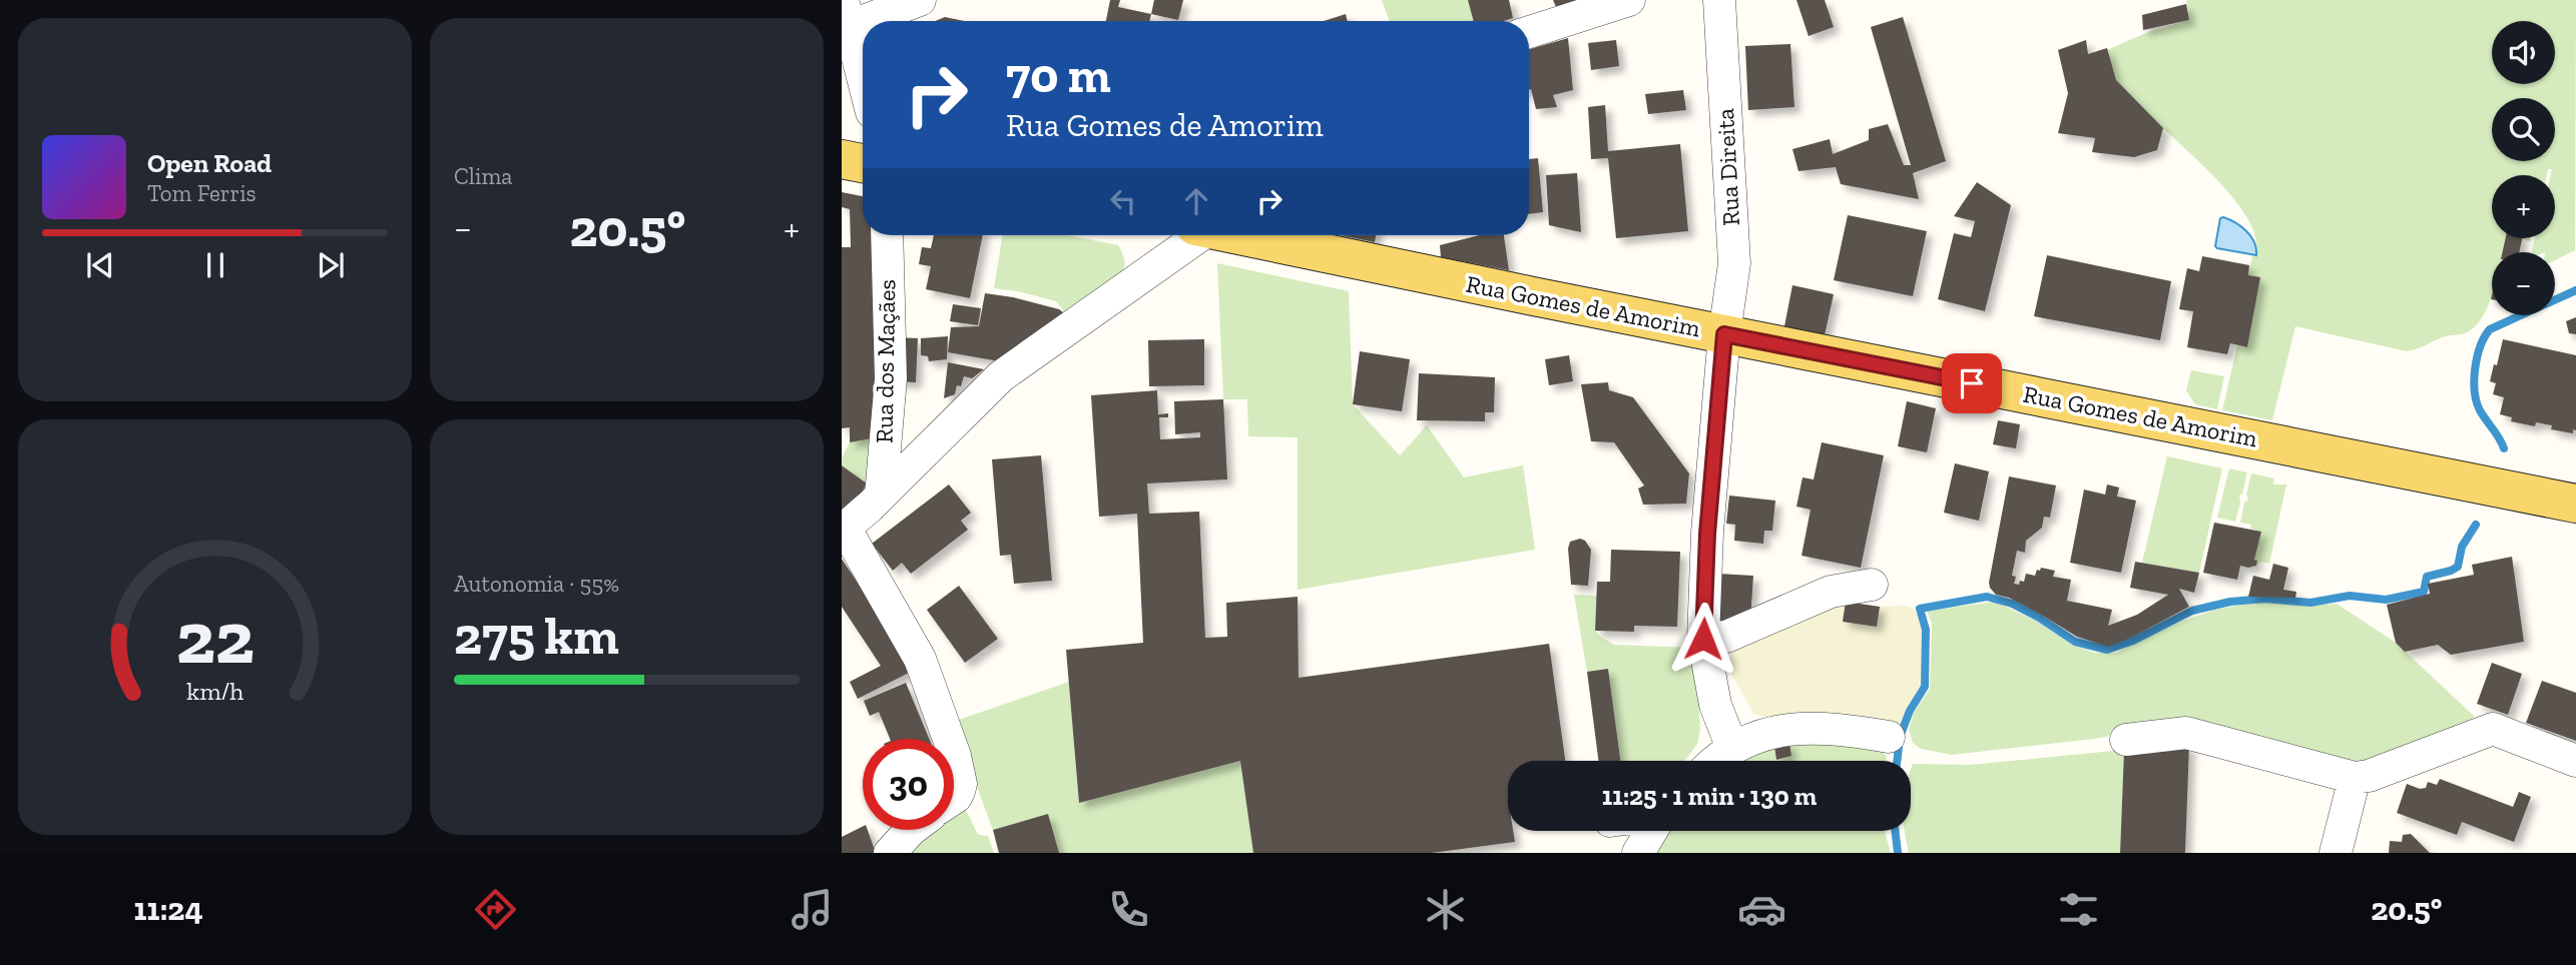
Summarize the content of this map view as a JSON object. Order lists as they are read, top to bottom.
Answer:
{
  "streets": {
    "main road": ["Rua Gomes de Amorim"],
    "street": ["Rua Direita", "Rua dos Maçães"]
  },
  "crossings": [
    ["Rua Direita", "Rua Gomes de Amorim"],
    ["Rua Gomes de Amorim", "Rua dos Maçães"]
  ],
  "page": {
    "tile": [
      "Clima",
      ["Autonomia · 55%", "275 km"]
    ],
    "map_buttons": ["+", "−"],
    "turn": ["70 m", "Rua Gomes de Amorim"],
    "song": ["Open Road", "Tom Ferris"],
    "heat": ["−", "20.5°", "+"],
    "limit": "30",
    "trip": "11:25 · 1 min · 130 m",
    "tabs": ["11:24", "20.5°"],
    "gauge": ["22", "km/h"]
  }
}
